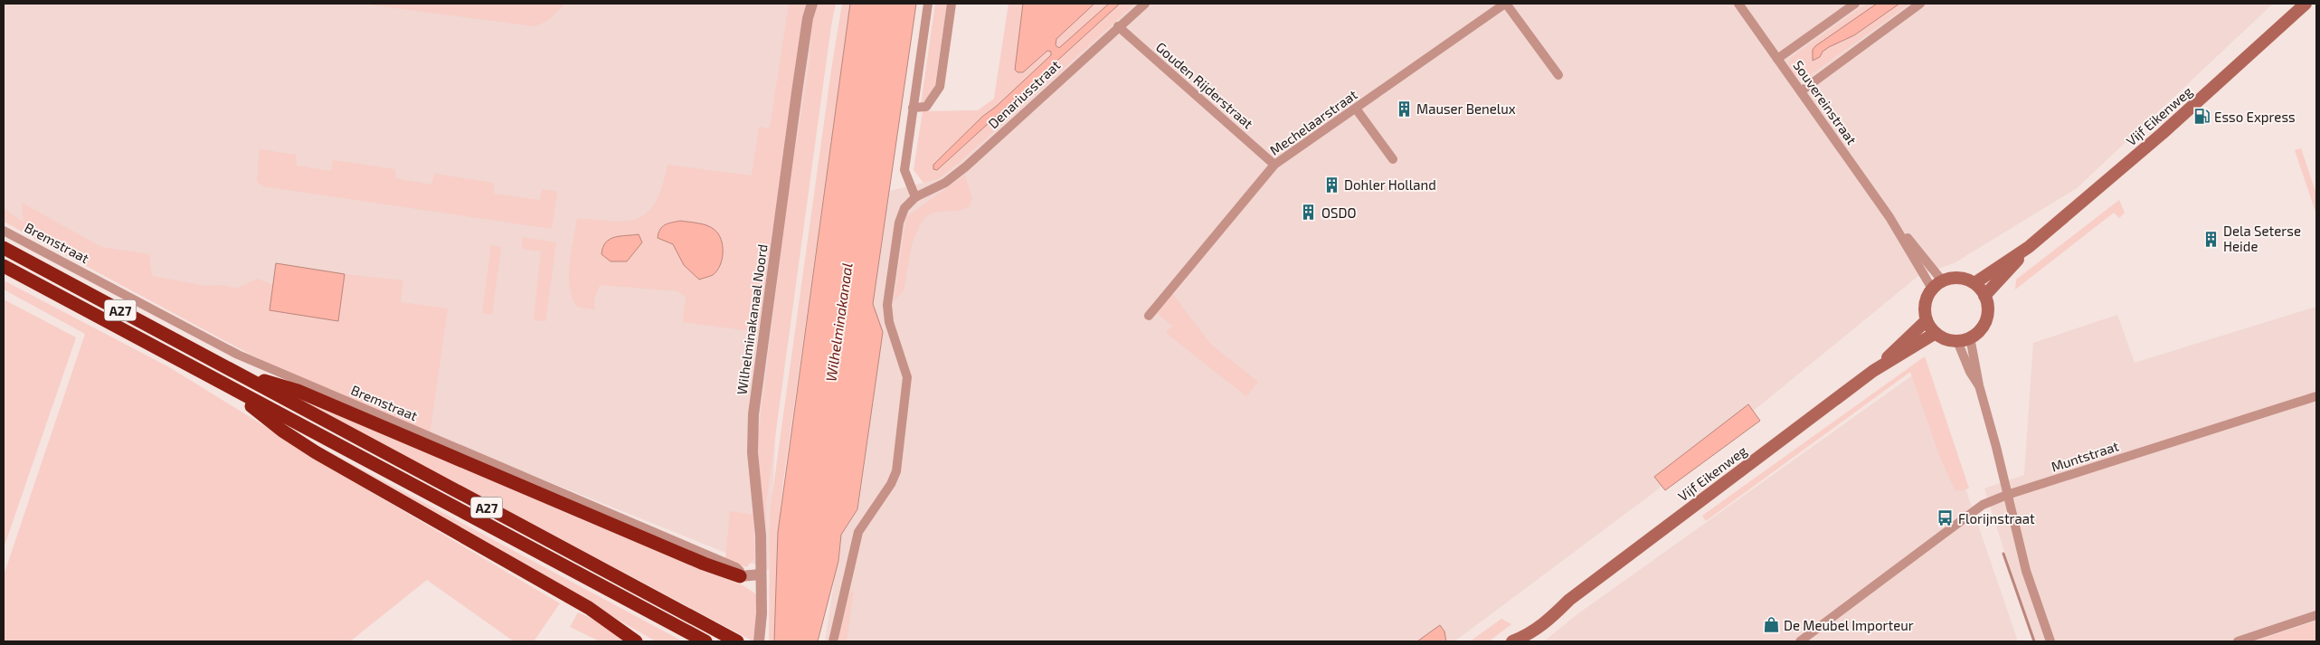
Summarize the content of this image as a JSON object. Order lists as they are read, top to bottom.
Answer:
{
  "streets": {
    "highway": ["A27"],
    "main road": ["Vijf Eikenweg"],
    "street": [
      "Gouden Rijderstraat",
      "Denariusstraat",
      "Souvereinstraat",
      "Mechelaarstraat",
      "Bremstraat",
      "Wilhelminakanaal Noord",
      "Muntstraat"
    ]
  },
  "crossings": [
    ["Gouden Rijderstraat", "Denariusstraat"],
    ["Gouden Rijderstraat", "Mechelaarstraat"],
    ["Souvereinstraat", "Vijf Eikenweg"],
    ["Bremstraat", "A27"]
  ],
  "water": ["Wilhelminakanaal"],
  "places": {
    "building": [
      "Mauser Benelux",
      "Dohler Holland",
      "OSDO",
      "Dela Seterse Heide"
    ],
    "fuel station": ["Esso Express"],
    "bus stop": ["Florijnstraat"],
    "shop": ["De Meubel Importeur"]
  }
}
